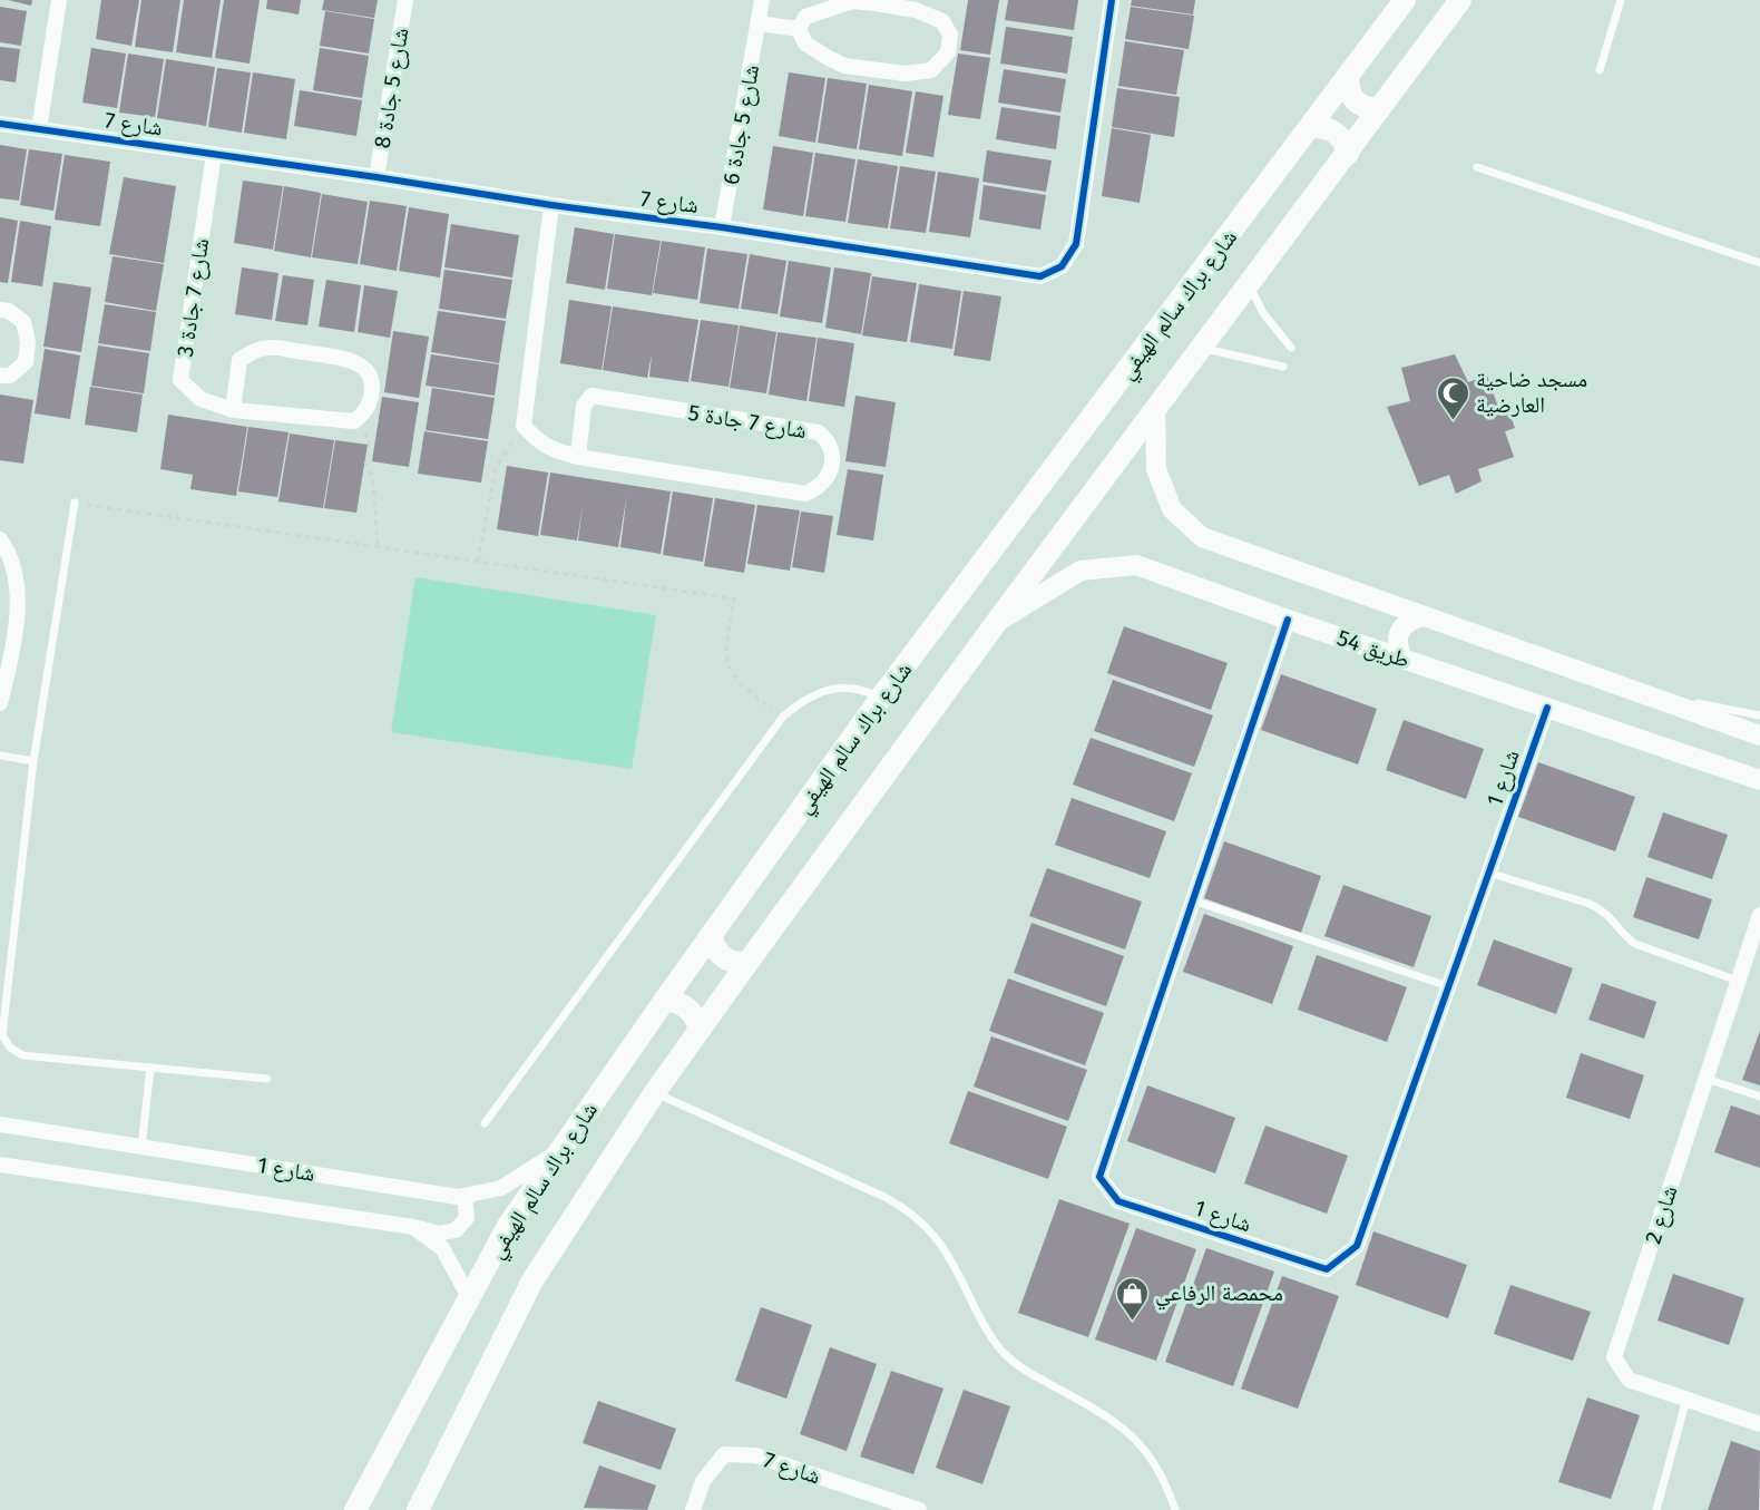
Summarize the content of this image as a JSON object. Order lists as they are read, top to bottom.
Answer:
{
  "streets": {
    "main road": ["شارع براك سالم الهيفي"],
    "street": [
      "شارع 5 جادة 8",
      "شارع 7",
      "شارع 5 جادة 6",
      "شارع 7 جادة 3",
      "شارع 7 جادة 5",
      "طريق 54",
      "شارع 1",
      "شارع 2"
    ]
  },
  "crossings": [
    ["شارع 5 جادة 8", "شارع 7"],
    ["شارع 7", "شارع 5 جادة 6"],
    ["شارع 7", "شارع 7 جادة 3"],
    ["شارع براك سالم الهيفي", "طريق 54"],
    ["شارع براك سالم الهيفي", "شارع 1"],
    ["طريق 54", "شارع 1"]
  ],
  "places": {
    "mosque": ["مسجد ضاحية العارضية"],
    "shop": ["محمصة الرفاعي"]
  }
}
